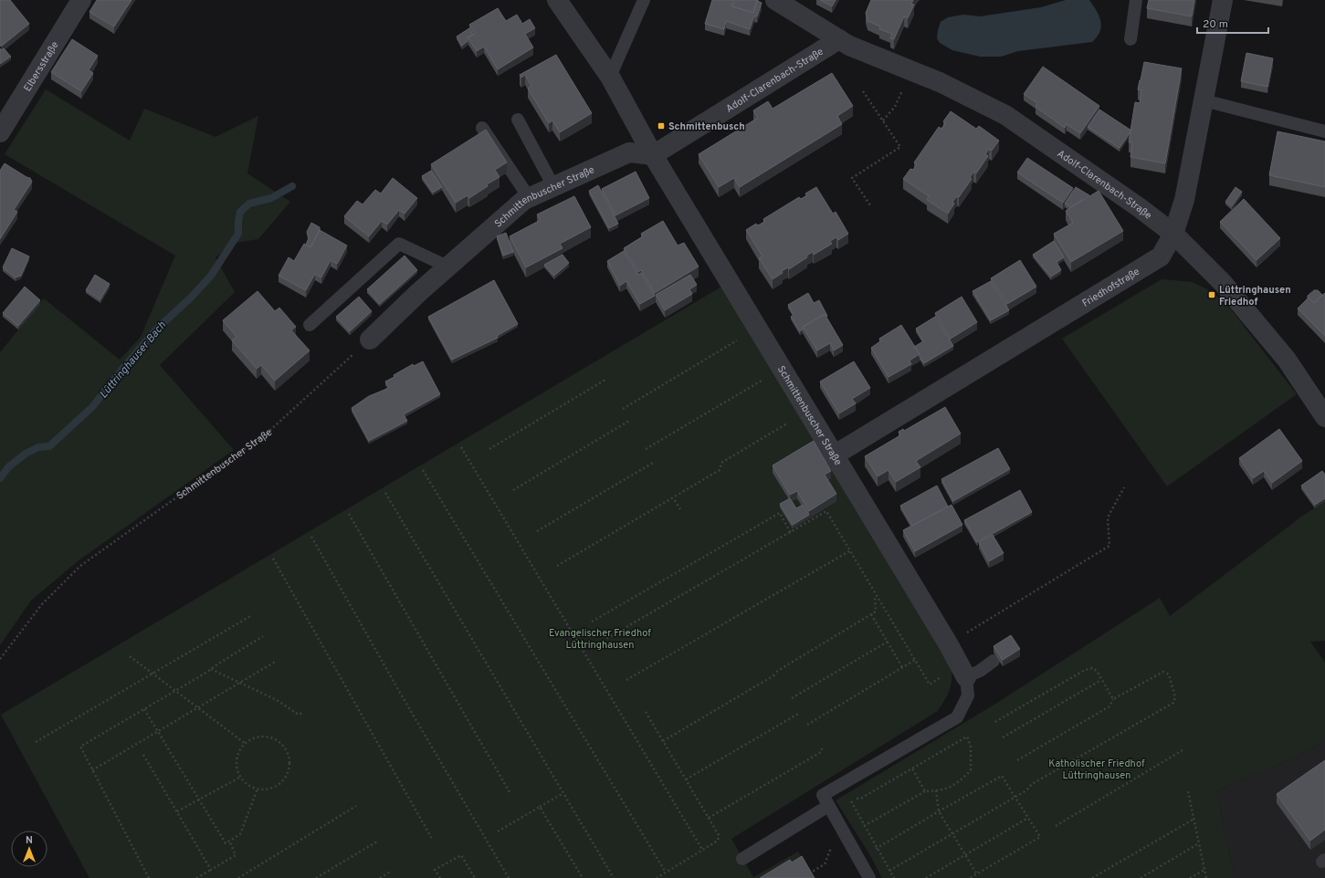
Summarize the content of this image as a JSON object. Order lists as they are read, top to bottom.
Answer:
{
  "streets": {
    "street": [
      "Elbersstraße",
      "Adolf-Clarenbach-Straße",
      "Schmittenbuscher Straße",
      "Friedhofstraße"
    ]
  },
  "crossings": [
    ["Adolf-Clarenbach-Straße", "Schmittenbuscher Straße"],
    ["Adolf-Clarenbach-Straße", "Friedhofstraße"],
    ["Schmittenbuscher Straße", "Friedhofstraße"]
  ],
  "water": ["Lüttringhauser Bach"],
  "parks": ["Evangelischer Friedhof Lüttringhausen", "Katholischer Friedhof Lüttringhausen"],
  "places": {
    "transit": ["Schmittenbusch", "Lüttringhausen Friedhof"]
  },
  "scale_bar": "20 m",
  "north": "top"
}
